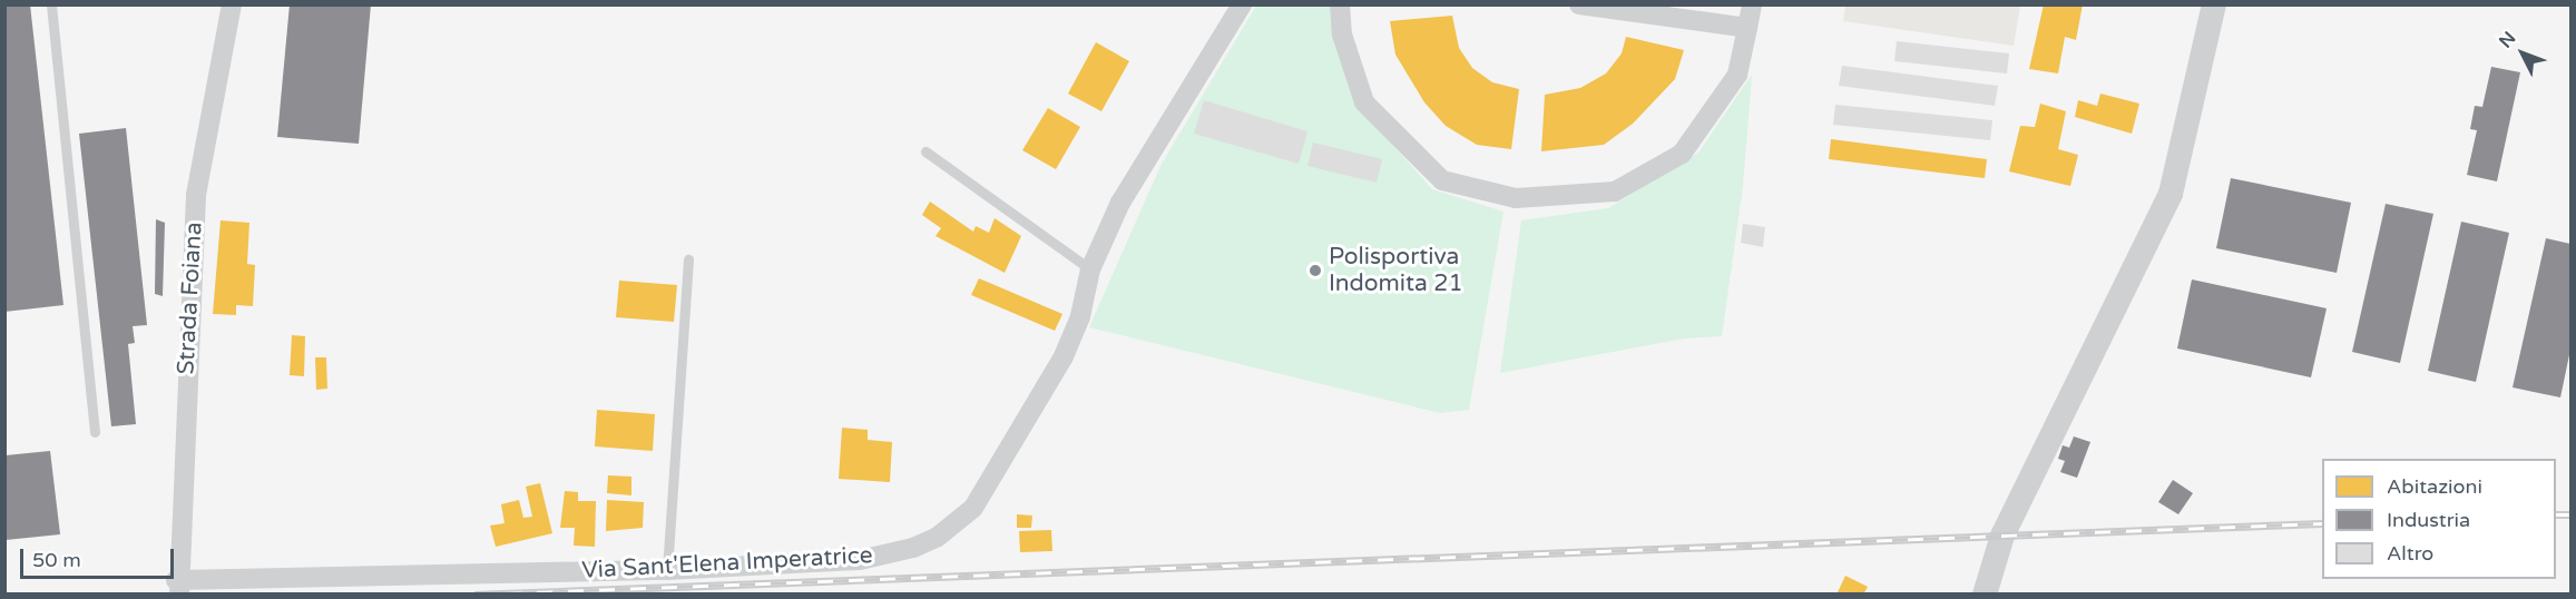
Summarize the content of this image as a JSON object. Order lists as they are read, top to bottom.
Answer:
{
  "streets": {
    "street": ["Strada Foiana", "Via Sant'Elena Imperatrice"]
  },
  "crossings": [
    ["Strada Foiana", "Via Sant'Elena Imperatrice"]
  ],
  "places": ["Polisportiva Indomita 21"],
  "legend": ["Abitazioni", "Industria", "Altro"],
  "scale_bar": "50 m",
  "north": "top left"
}
